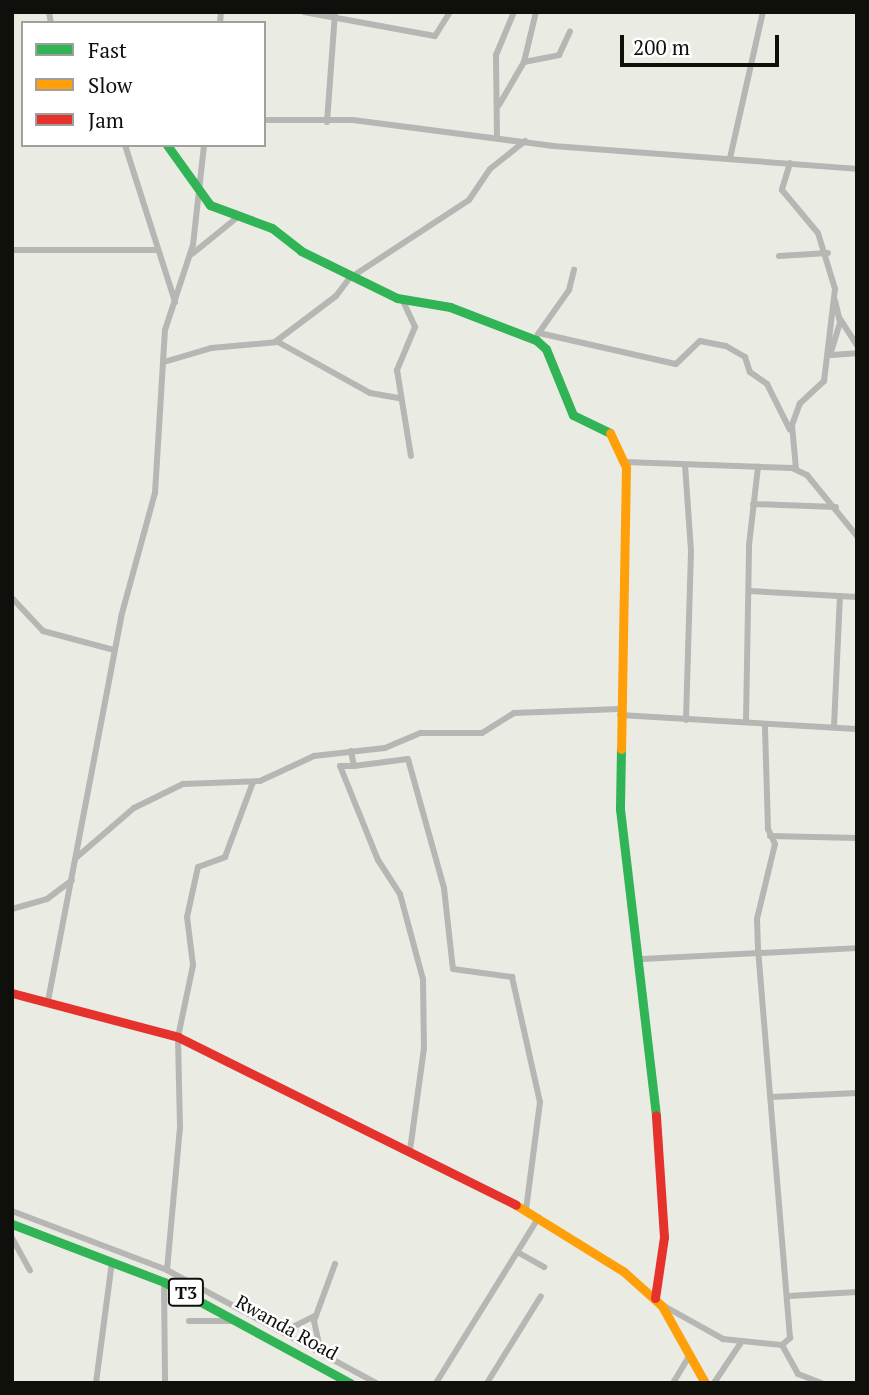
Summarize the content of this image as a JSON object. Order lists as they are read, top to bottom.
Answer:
{
  "streets": {
    "main road": ["T3", "Rwanda Road"]
  },
  "legend": ["Fast", "Slow", "Jam"],
  "scale_bar": "200 m"
}
